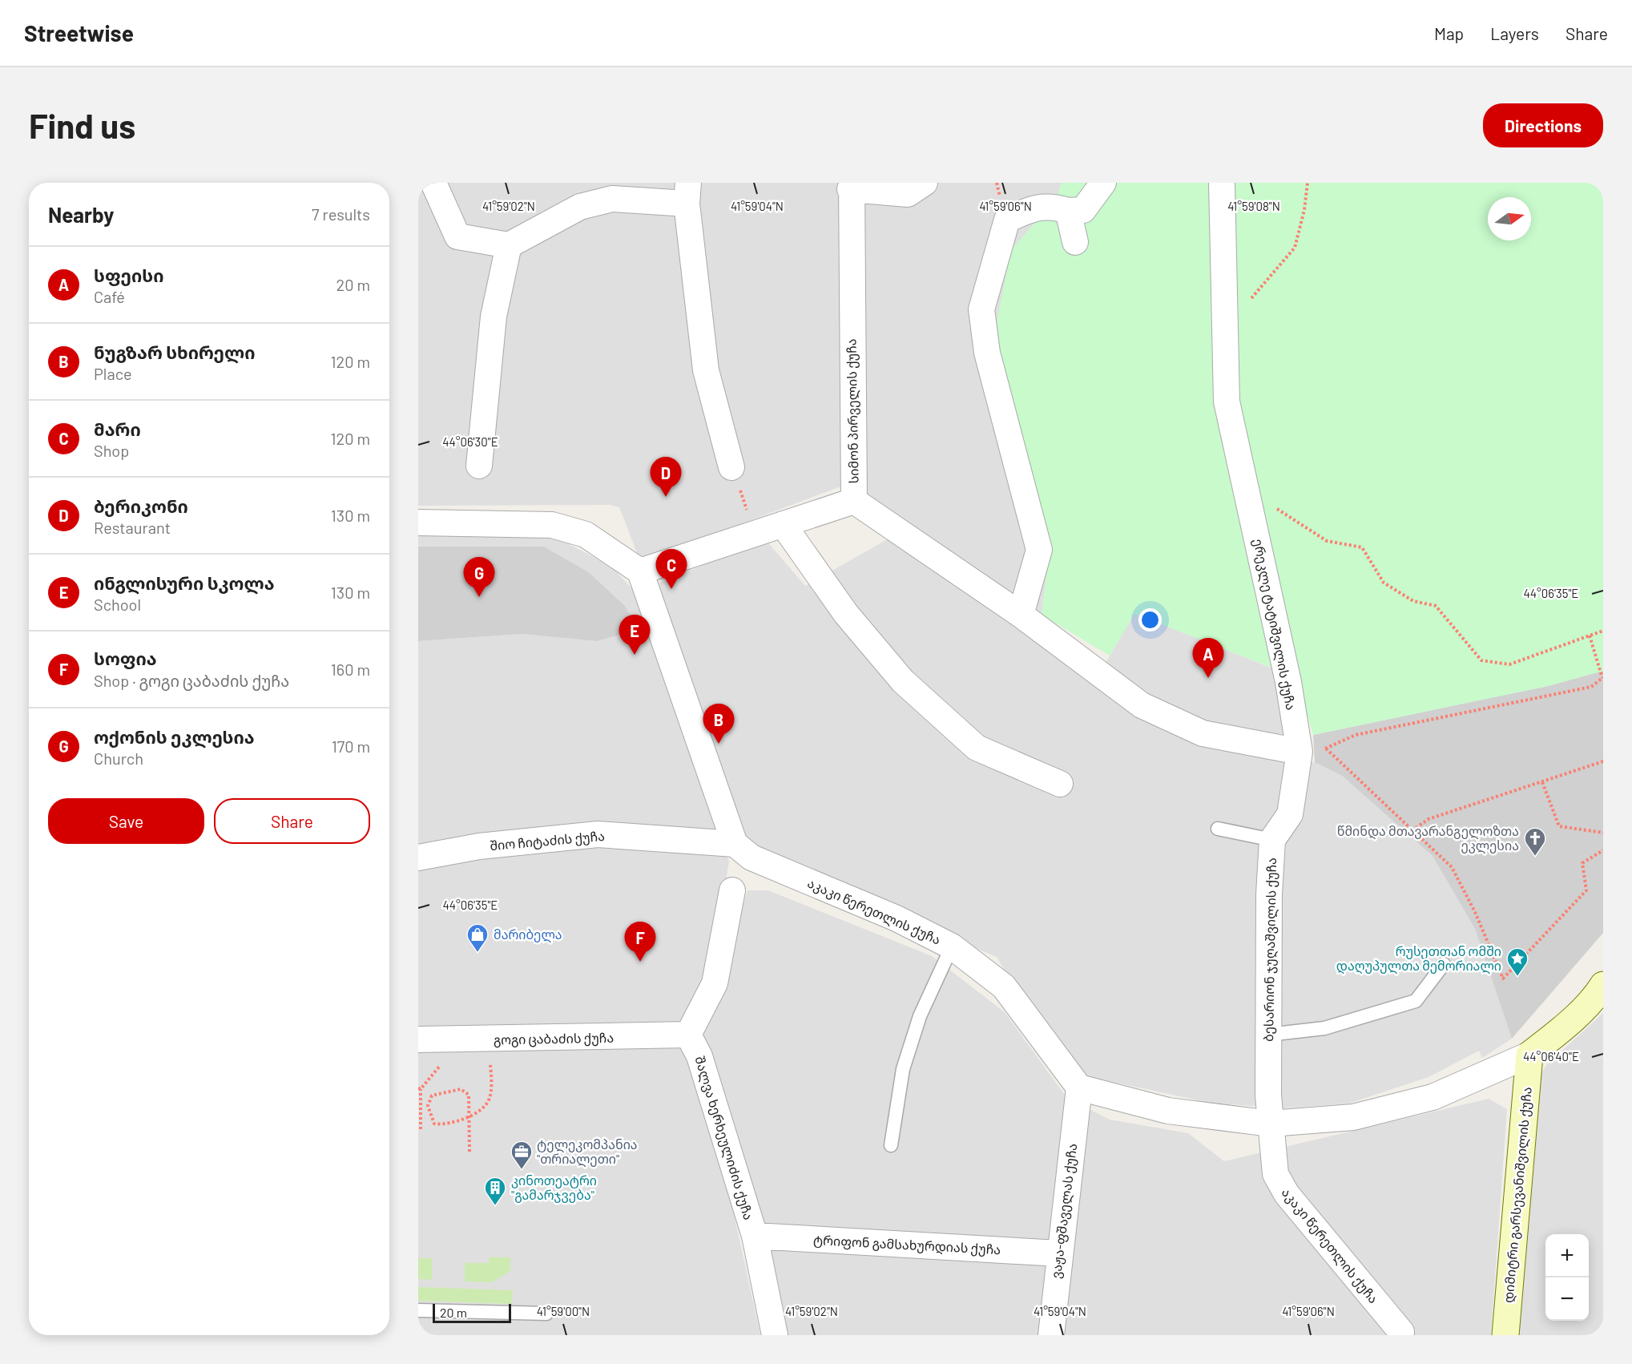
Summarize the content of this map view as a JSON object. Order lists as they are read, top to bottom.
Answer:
{
  "streets": {
    "street": [
      "სიმონ პირველის ქუჩა",
      "ერეკლე ტატიშვილის ქუჩა",
      "შიო ჩიტაძის ქუჩა",
      "აკაკი წერეთლის ქუჩა",
      "ბესარიონ ჯუღაშვილის ქუჩა",
      "გოგი ცაბაძის ქუჩა",
      "შალვა ხერხეულიძის ქუჩა",
      "დიმიტრი გარსევანიშვილის ქუჩა",
      "ვაჟა-ფშაველას ქუჩა",
      "ტრიფონ გამსახურდიას ქუჩა"
    ]
  },
  "crossings": [
    ["ერეკლე ტატიშვილის ქუჩა", "ბესარიონ ჯუღაშვილის ქუჩა"],
    ["შიო ჩიტაძის ქუჩა", "აკაკი წერეთლის ქუჩა"],
    ["აკაკი წერეთლის ქუჩა", "ბესარიონ ჯუღაშვილის ქუჩა"],
    ["აკაკი წერეთლის ქუჩა", "ვაჟა-ფშაველას ქუჩა"],
    ["გოგი ცაბაძის ქუჩა", "შალვა ხერხეულიძის ქუჩა"],
    ["შალვა ხერხეულიძის ქუჩა", "ტრიფონ გამსახურდიას ქუჩა"],
    ["ვაჟა-ფშაველას ქუჩა", "ტრიფონ გამსახურდიას ქუჩა"]
  ],
  "places": {
    "church": ["წმინდა მთავარანგელოზთა ეკლესია"],
    "shop": ["მარიბელა"],
    "place": ["რუსეთთან ომში დაღუპულთა მემორიალი"],
    "office": ["ტელეკომპანია \"თრიალეთი\""],
    "building": ["კინოთეატრი \"გამარჯვება\""]
  },
  "scale_bar": "20 m",
  "north": "right",
  "page": {
    "header": "Streetwise",
    "nav": ["Map", "Layers", "Share"],
    "buttons": [
      "Directions",
      ["Save", "Share"]
    ],
    "title": "Find us",
    "heading": ["Nearby", "7 results"],
    "list": [
      {
        "mark": "A",
        "name": "სფეისი",
        "note": "Café",
        "value": "20 m"
      },
      {
        "mark": "B",
        "name": "ნუგზარ სხირელი",
        "note": "Place",
        "value": "120 m"
      },
      {
        "mark": "C",
        "name": "მარი",
        "note": "Shop",
        "value": "120 m"
      },
      {
        "mark": "D",
        "name": "ბერიკონი",
        "note": "Restaurant",
        "value": "130 m"
      },
      {
        "mark": "E",
        "name": "ინგლისური სკოლა",
        "note": "School",
        "value": "130 m"
      },
      {
        "mark": "F",
        "name": "სოფია",
        "note": "Shop · გოგი ცაბაძის ქუჩა",
        "value": "160 m"
      },
      {
        "mark": "G",
        "name": "ოქონის ეკლესია",
        "note": "Church",
        "value": "170 m"
      }
    ],
    "pins": [
      "D",
      "C",
      "G",
      "E",
      "A",
      "B",
      "F"
    ],
    "map_buttons": ["+", "−"],
    "scale": "20 m"
  },
  "coordinates": [
    "41°59'02\"N",
    "41°59'04\"N",
    "41°59'06\"N",
    "41°59'08\"N",
    "44°06'30\"E",
    "44°06'35\"E",
    "44°06'40\"E",
    "41°59'00\"N"
  ]
}
